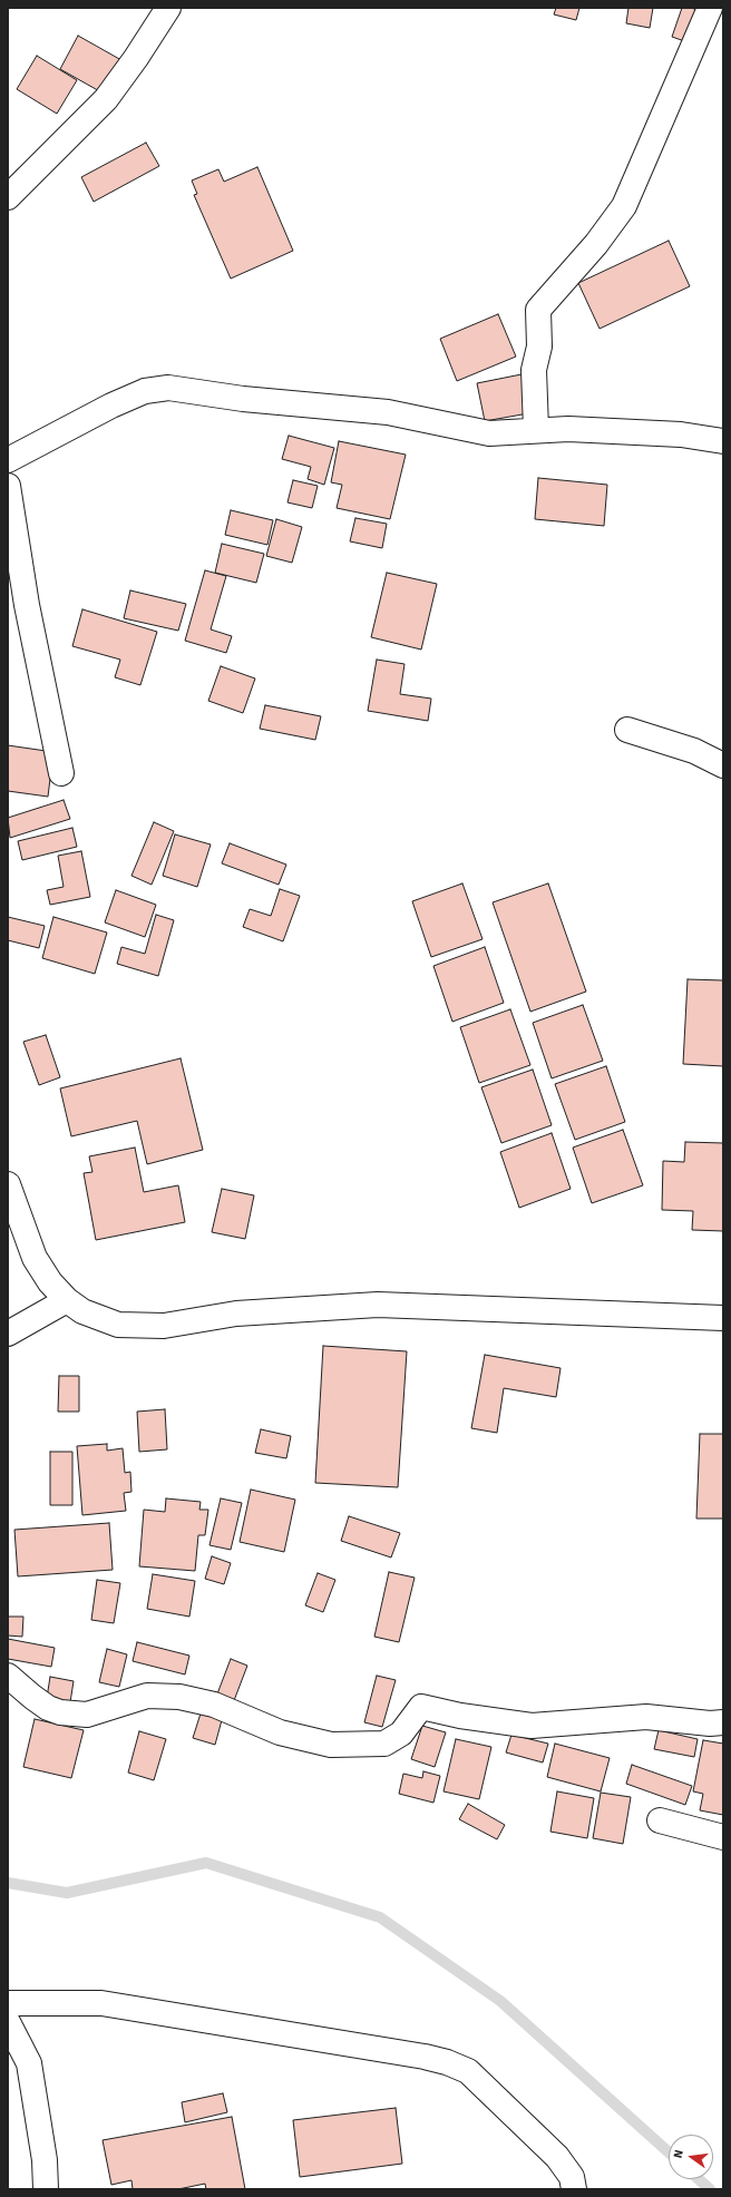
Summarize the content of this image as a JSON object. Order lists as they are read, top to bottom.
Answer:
{
  "north": "left"
}
